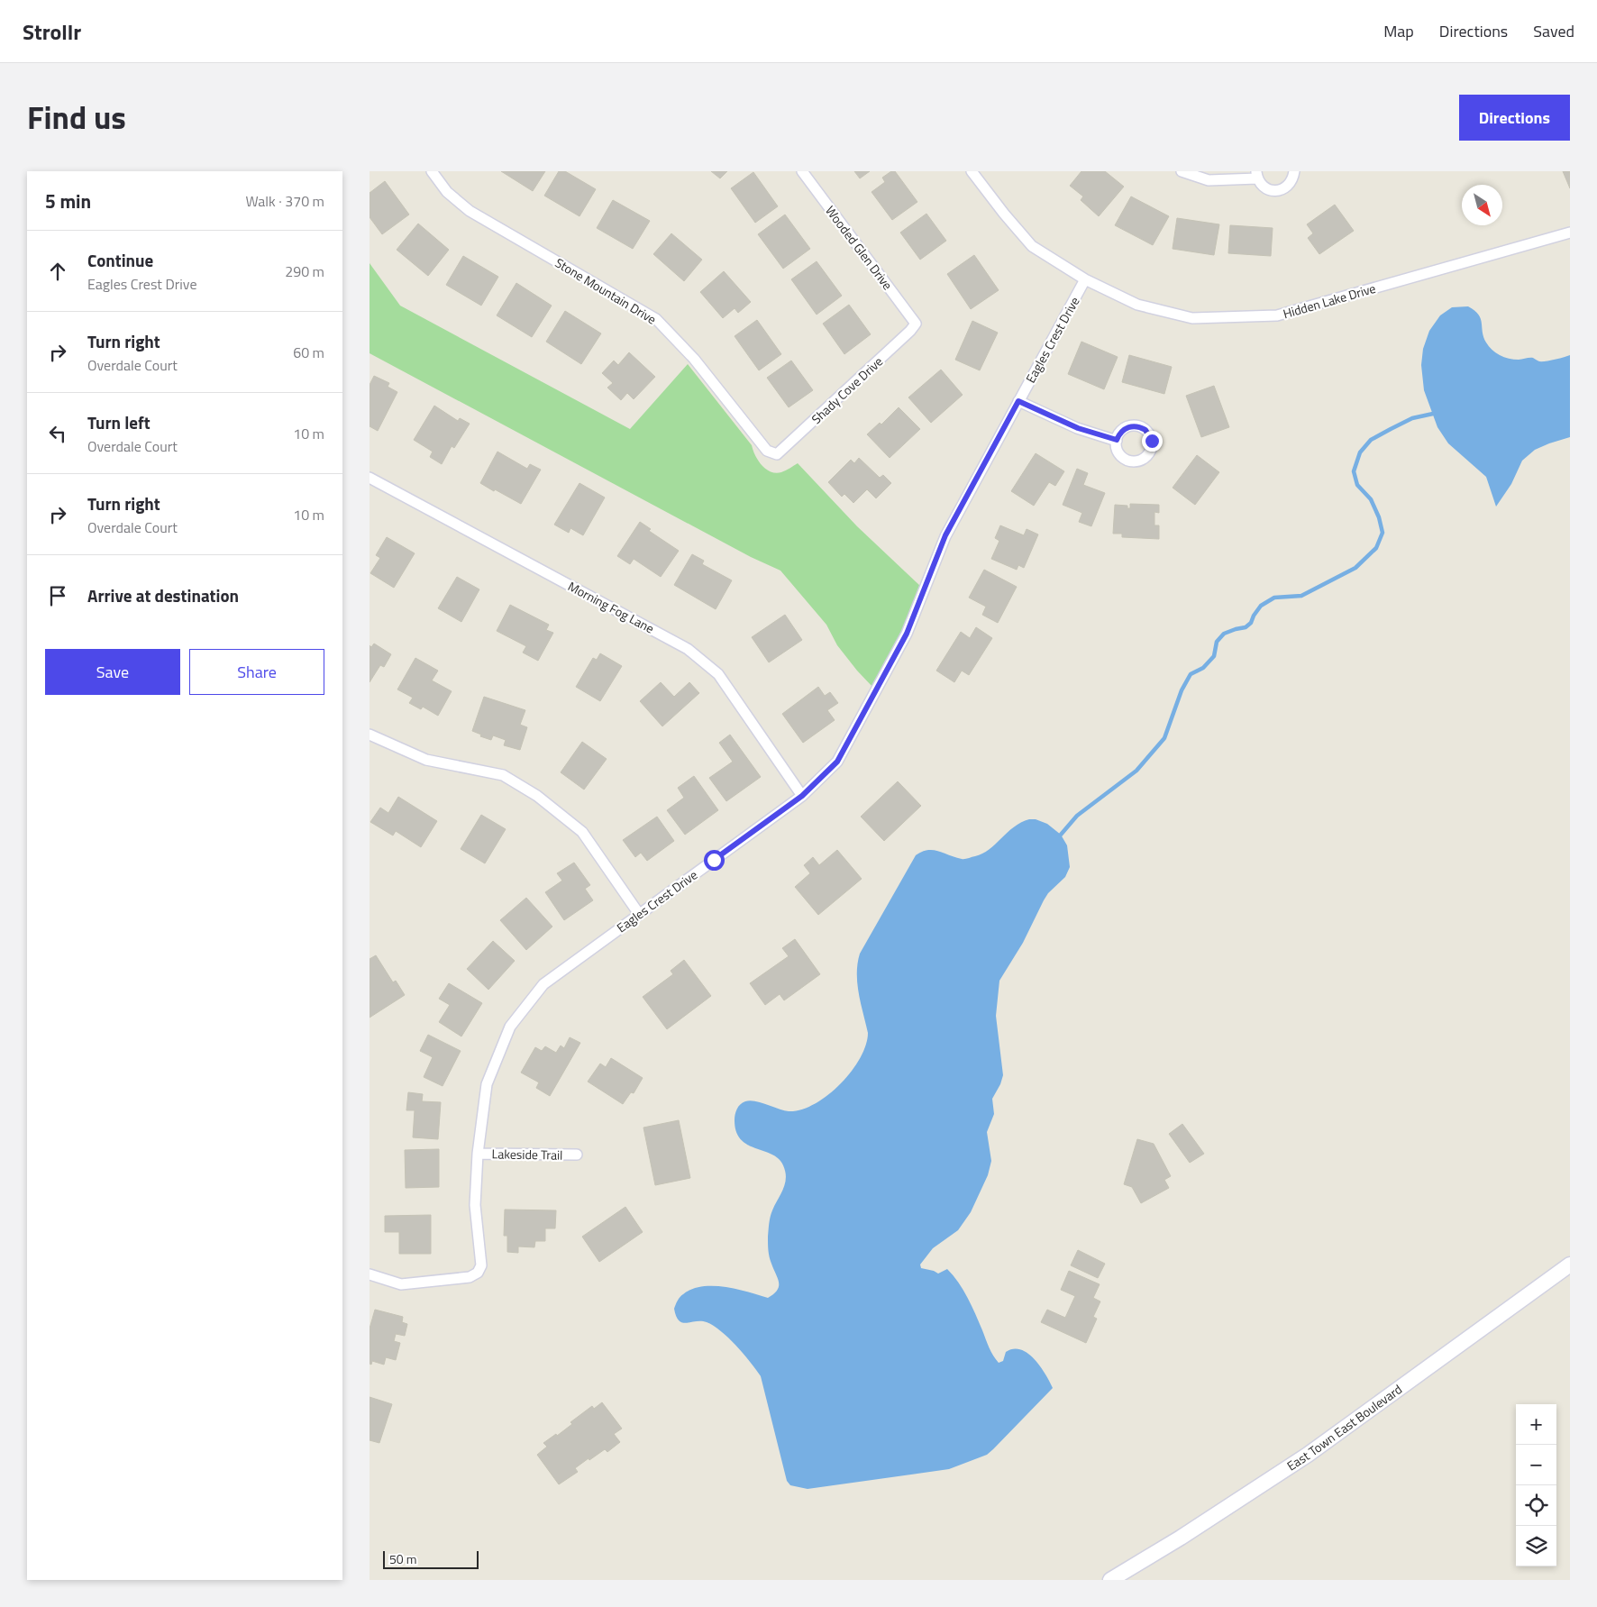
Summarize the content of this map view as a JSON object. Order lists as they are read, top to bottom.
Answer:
{
  "streets": {
    "street": [
      "Wooded Glen Drive",
      "Stone Mountain Drive",
      "Hidden Lake Drive",
      "Eagles Crest Drive",
      "Shady Cove Drive",
      "Morning Fog Lane",
      "Lakeside Trail",
      "East Town East Boulevard"
    ]
  },
  "crossings": [
    ["Wooded Glen Drive", "Shady Cove Drive"],
    ["Stone Mountain Drive", "Shady Cove Drive"],
    ["Hidden Lake Drive", "Eagles Crest Drive"],
    ["Eagles Crest Drive", "Morning Fog Lane"],
    ["Eagles Crest Drive", "Lakeside Trail"]
  ],
  "scale_bar": "50 m",
  "north": "bottom right",
  "page": {
    "header": "Strollr",
    "nav": ["Map", "Directions", "Saved"],
    "title": "Find us",
    "buttons": [
      "Directions",
      ["Save", "Share"]
    ],
    "heading": ["5 min", "Walk · 370 m"],
    "list": [
      ["Continue", "Eagles Crest Drive", "290 m"],
      ["Turn right", "Overdale Court", "60 m"],
      ["Turn left", "Overdale Court", "10 m"],
      ["Turn right", "Overdale Court", "10 m"],
      "Arrive at destination"
    ],
    "map_buttons": ["+", "−"],
    "scale": "50 m"
  }
}
